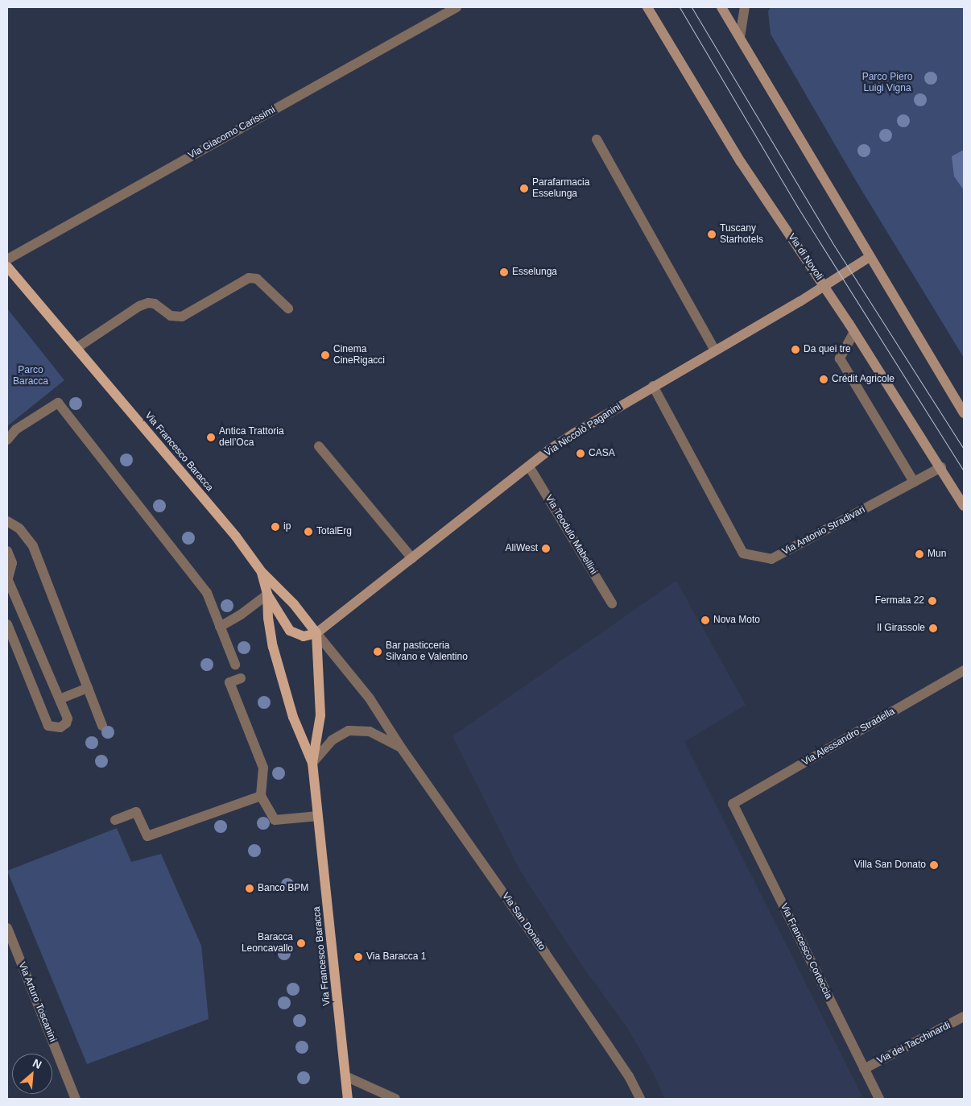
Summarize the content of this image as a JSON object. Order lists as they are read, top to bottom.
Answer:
{
  "streets": {
    "main road": ["Via Francesco Baracca"],
    "street": [
      "Via Giacomo Carissimi",
      "Via di Novoli",
      "Via Niccolò Paganini",
      "Via Antonio Stradivari",
      "Via Teodulo Mabellini",
      "Via Alessandro Stradella",
      "Via San Donato",
      "Via Francesco Corteccia",
      "Via Arturo Toscanini",
      "Via dei Tacchinardi"
    ]
  },
  "crossings": [
    ["Via di Novoli", "Via Niccolò Paganini"],
    ["Via di Novoli", "Via Antonio Stradivari"],
    ["Via Niccolò Paganini", "Via Francesco Baracca"],
    ["Via Niccolò Paganini", "Via Antonio Stradivari"],
    ["Via Niccolò Paganini", "Via Teodulo Mabellini"],
    ["Via Francesco Baracca", "Via San Donato"],
    ["Via Alessandro Stradella", "Via Francesco Corteccia"],
    ["Via Francesco Corteccia", "Via dei Tacchinardi"]
  ],
  "parks": ["Parco Piero Luigi Vigna", "Parco Baracca"],
  "places": [
    "Parafarmacia Esselunga",
    "Tuscany Starhotels",
    "Esselunga",
    "Da quei tre",
    "Cinema CineRigacci",
    "Crédit Agricole",
    "Antica Trattoria dell’Oca",
    "CASA",
    "ip",
    "TotalErg",
    "AliWest",
    "Mun",
    "Fermata 22",
    "Nova Moto",
    "Il Girassole",
    "Bar pasticceria Silvano e Valentino",
    "Villa San Donato",
    "Banco BPM",
    "Baracca Leoncavallo",
    "Via Baracca 1"
  ],
  "north": "top right"
}
